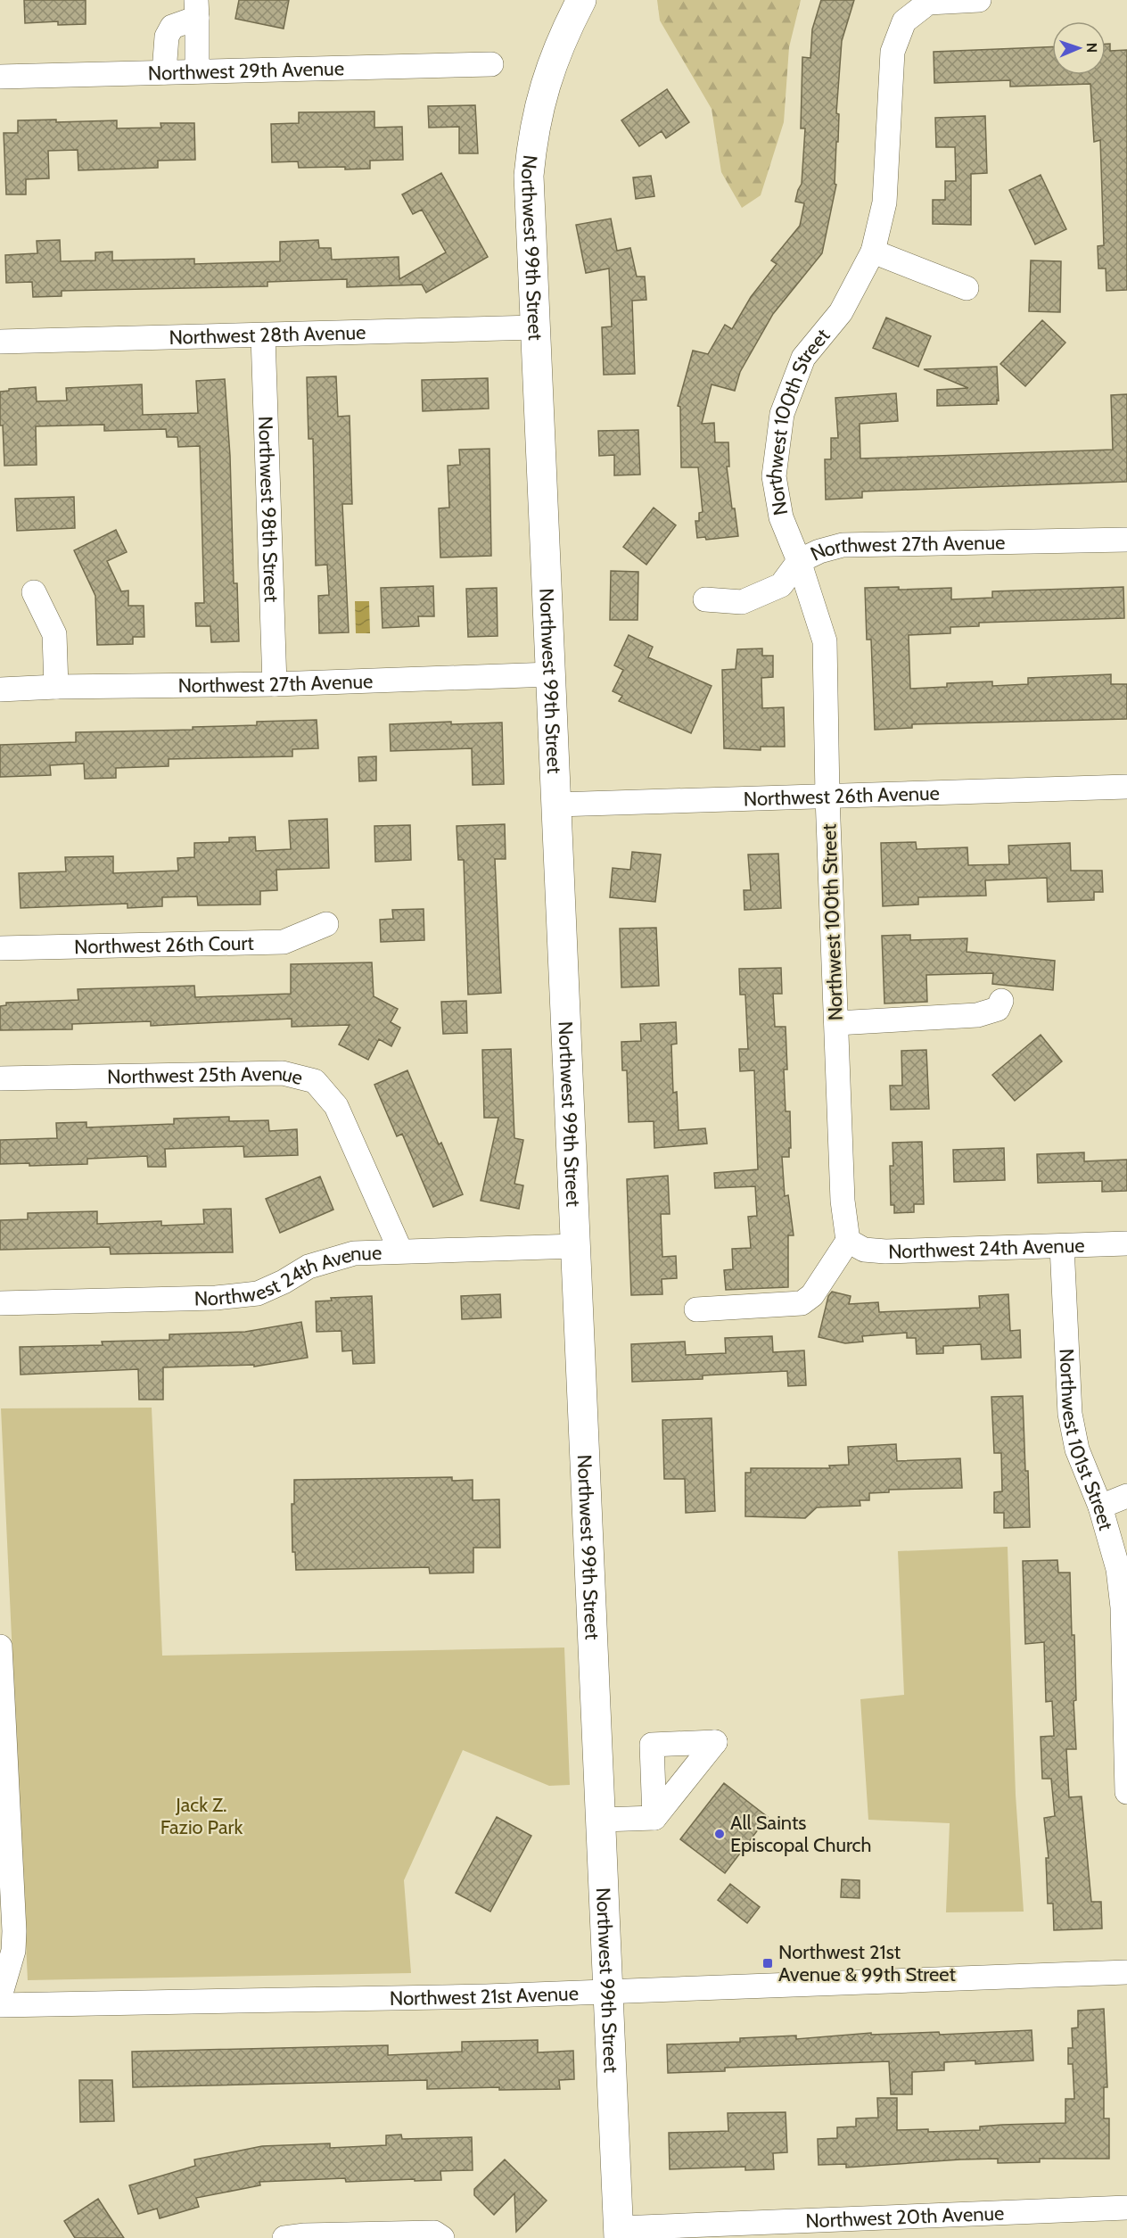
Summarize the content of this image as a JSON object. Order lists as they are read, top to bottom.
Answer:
{
  "streets": {
    "main road": ["Northwest 99th Street"],
    "street": [
      "Northwest 29th Avenue",
      "Northwest 28th Avenue",
      "Northwest 100th Street",
      "Northwest 98th Street",
      "Northwest 27th Avenue",
      "Northwest 26th Avenue",
      "Northwest 26th Court",
      "Northwest 25th Avenue",
      "Northwest 24th Avenue",
      "Northwest 101st Street",
      "Northwest 21st Avenue",
      "Northwest 20th Avenue"
    ]
  },
  "crossings": [
    ["Northwest 99th Street", "Northwest 28th Avenue"],
    ["Northwest 99th Street", "Northwest 27th Avenue"],
    ["Northwest 99th Street", "Northwest 26th Avenue"],
    ["Northwest 99th Street", "Northwest 24th Avenue"],
    ["Northwest 99th Street", "Northwest 21st Avenue"],
    ["Northwest 99th Street", "Northwest 20th Avenue"],
    ["Northwest 28th Avenue", "Northwest 98th Street"],
    ["Northwest 100th Street", "Northwest 27th Avenue"],
    ["Northwest 100th Street", "Northwest 26th Avenue"],
    ["Northwest 100th Street", "Northwest 24th Avenue"],
    ["Northwest 98th Street", "Northwest 27th Avenue"],
    ["Northwest 25th Avenue", "Northwest 24th Avenue"],
    ["Northwest 24th Avenue", "Northwest 101st Street"]
  ],
  "parks": ["Jack Z. Fazio Park"],
  "places": {
    "other": ["All Saints Episcopal Church"],
    "transit": ["Northwest 21st Avenue & 99th Street"]
  },
  "north": "right"
}
